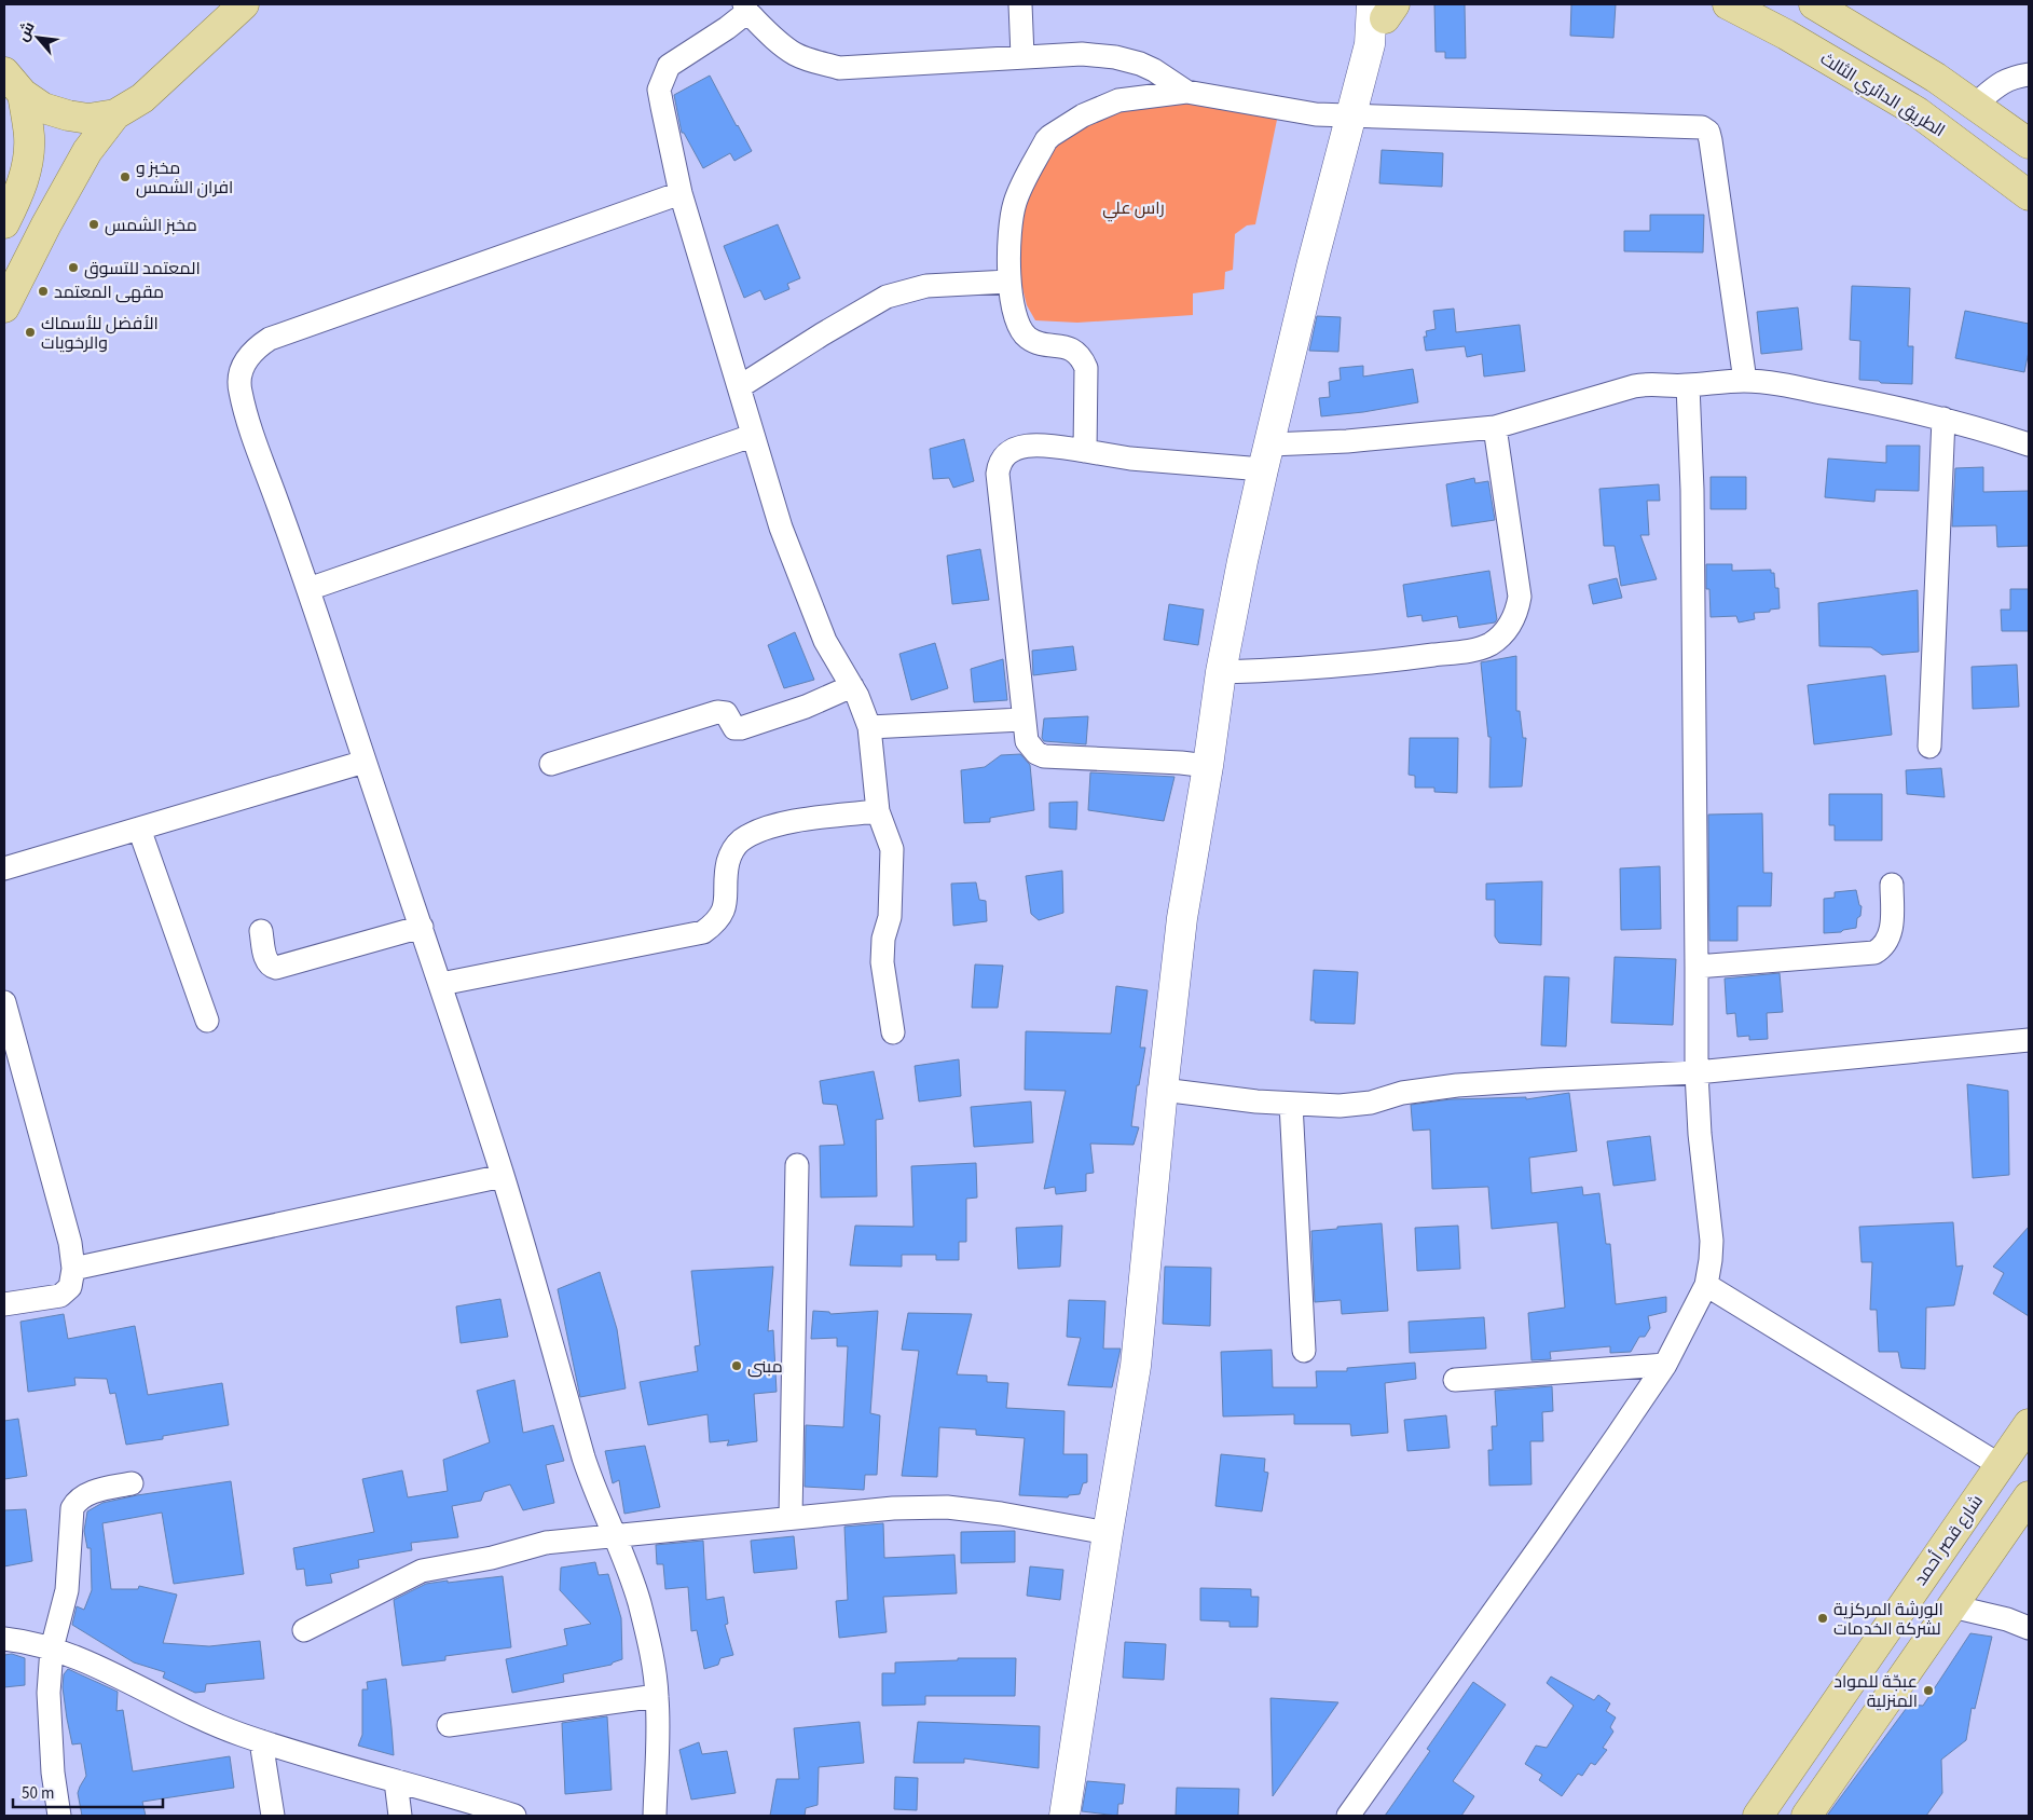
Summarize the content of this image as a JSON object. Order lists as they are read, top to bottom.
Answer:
{
  "streets": {
    "main road": ["الطريق الدائري الثالث", "شارع قصر أحمد"]
  },
  "parks": ["راس علي"],
  "places": [
    "مخبز و افران الشمس",
    "مخبز الشمس",
    "المعتمد للتسوق",
    "مقهى المعتمد",
    "الأفضل للأسماك والرخويات",
    "مبنى",
    "الورشة المركزية لشركة الخدمات",
    "عبجّة للمواد المنزلية"
  ],
  "scale_bar": "50 m",
  "north": "top left"
}
